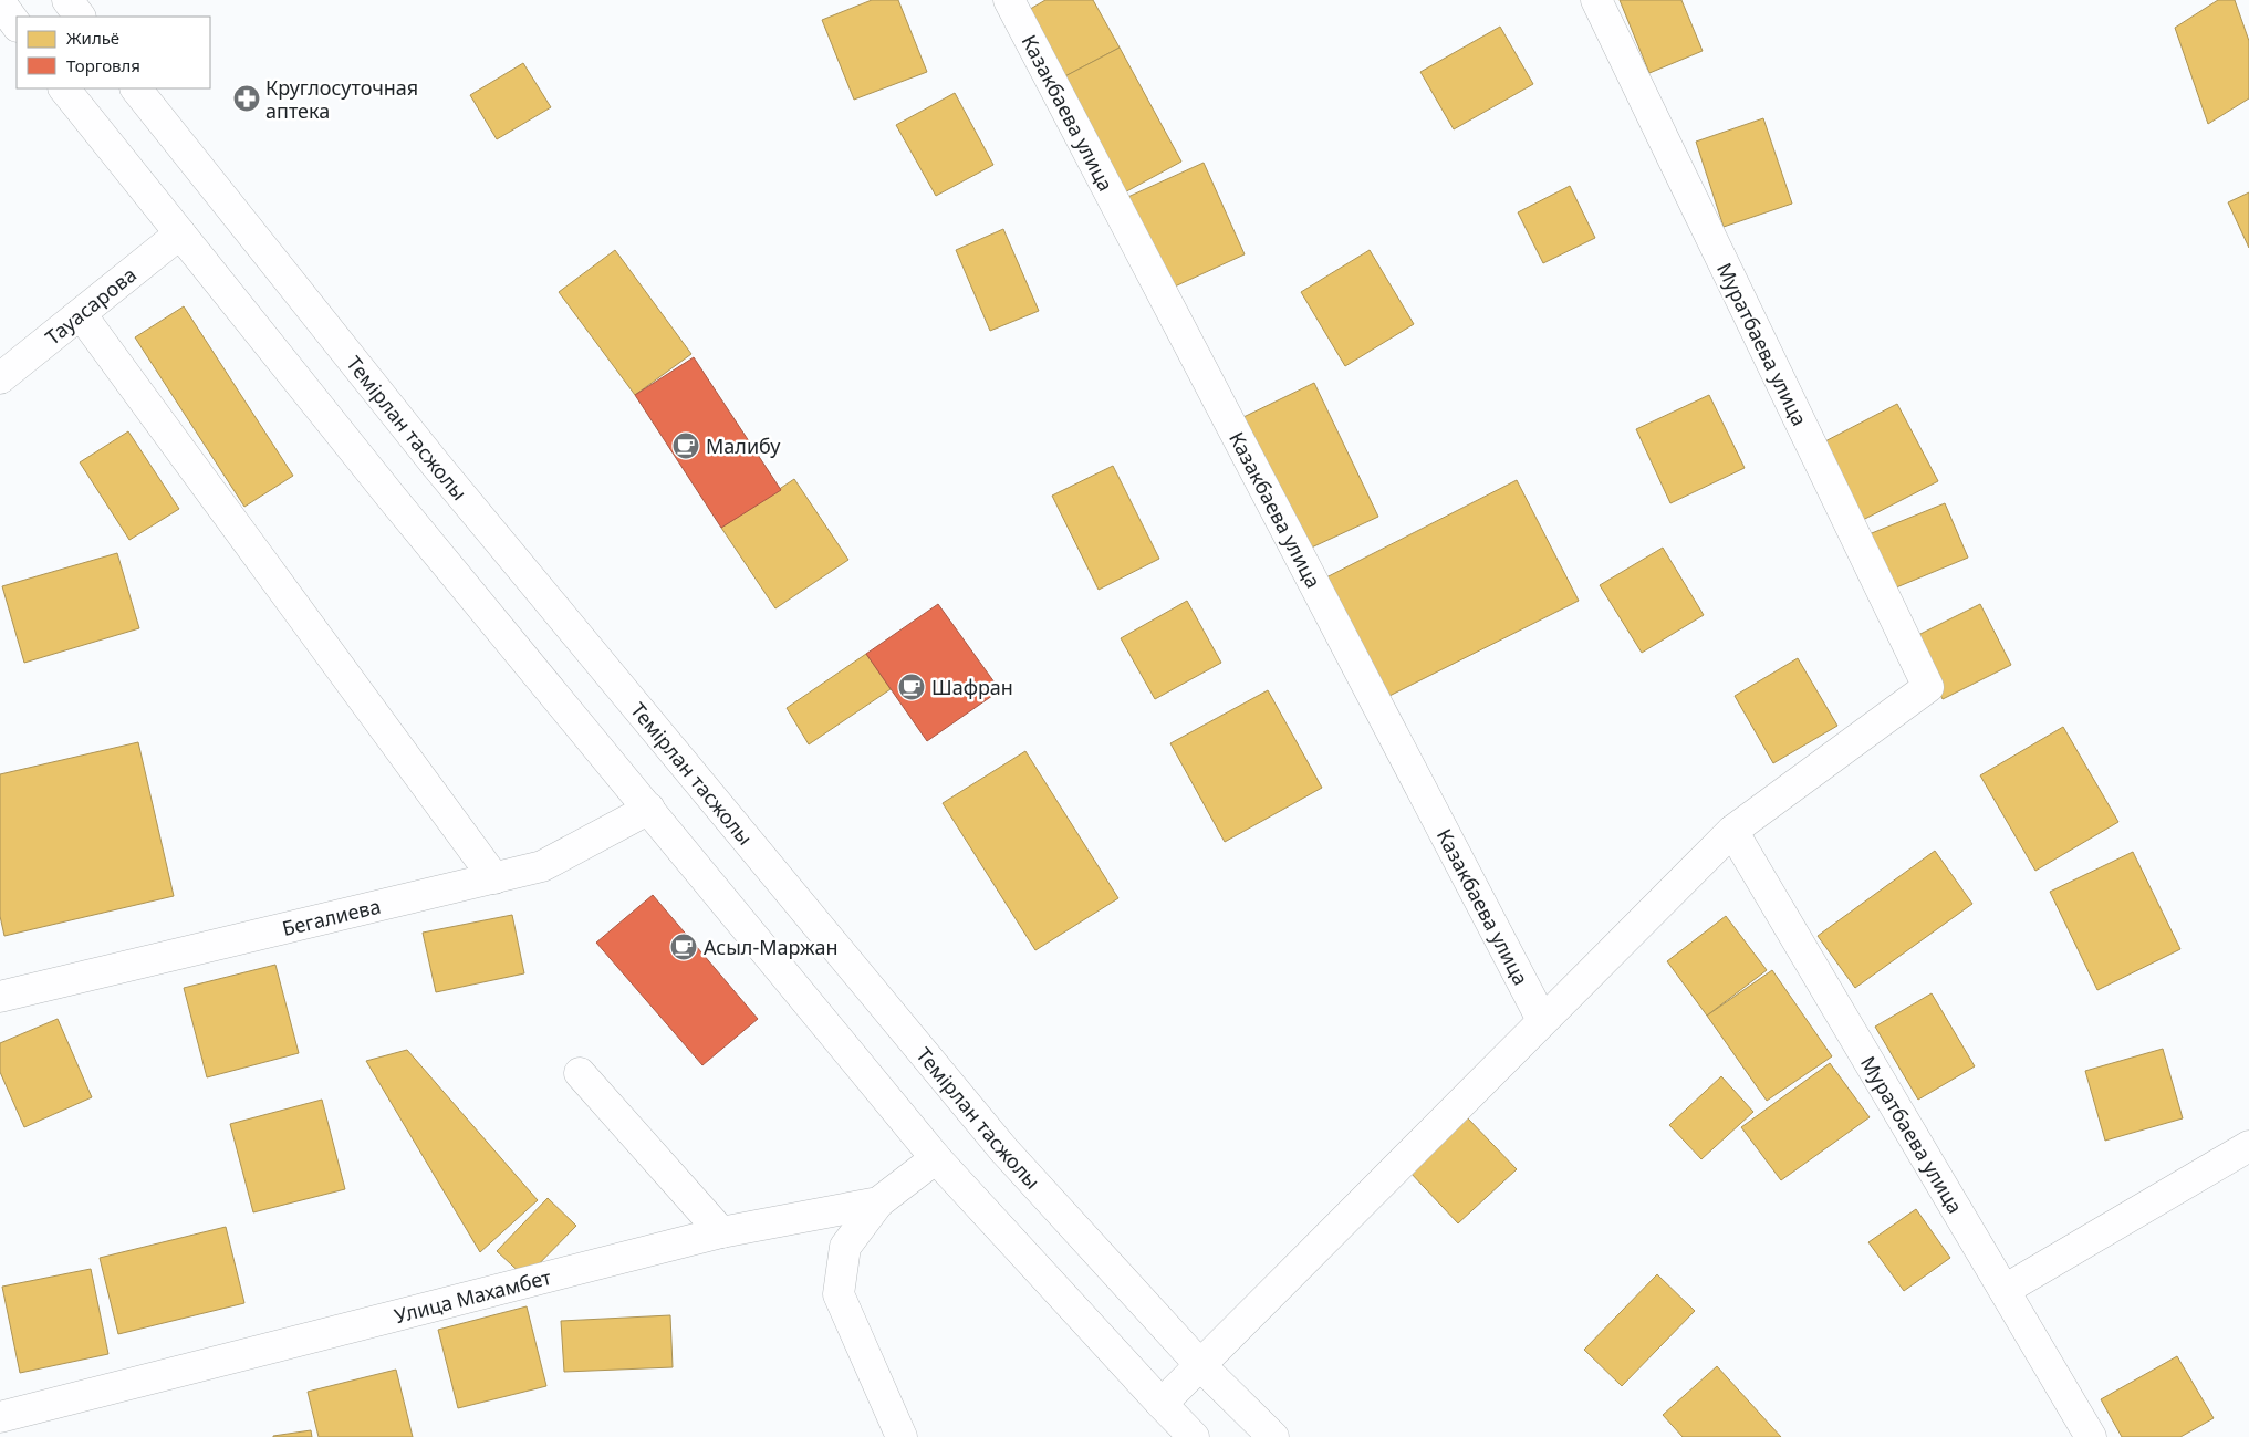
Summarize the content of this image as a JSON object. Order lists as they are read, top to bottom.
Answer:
{
  "streets": {
    "street": [
      "Казакбаева улица",
      "Тауасарова",
      "Муратбаева улица",
      "Темірлан тасжолы",
      "Бегалиева",
      "Улица Махамбет"
    ]
  },
  "places": {
    "pharmacy": ["Круглосуточная аптека"],
    "cafe": ["Малибу", "Шафран", "Асыл-Маржан"]
  },
  "legend": ["Жильё", "Торговля"]
}
